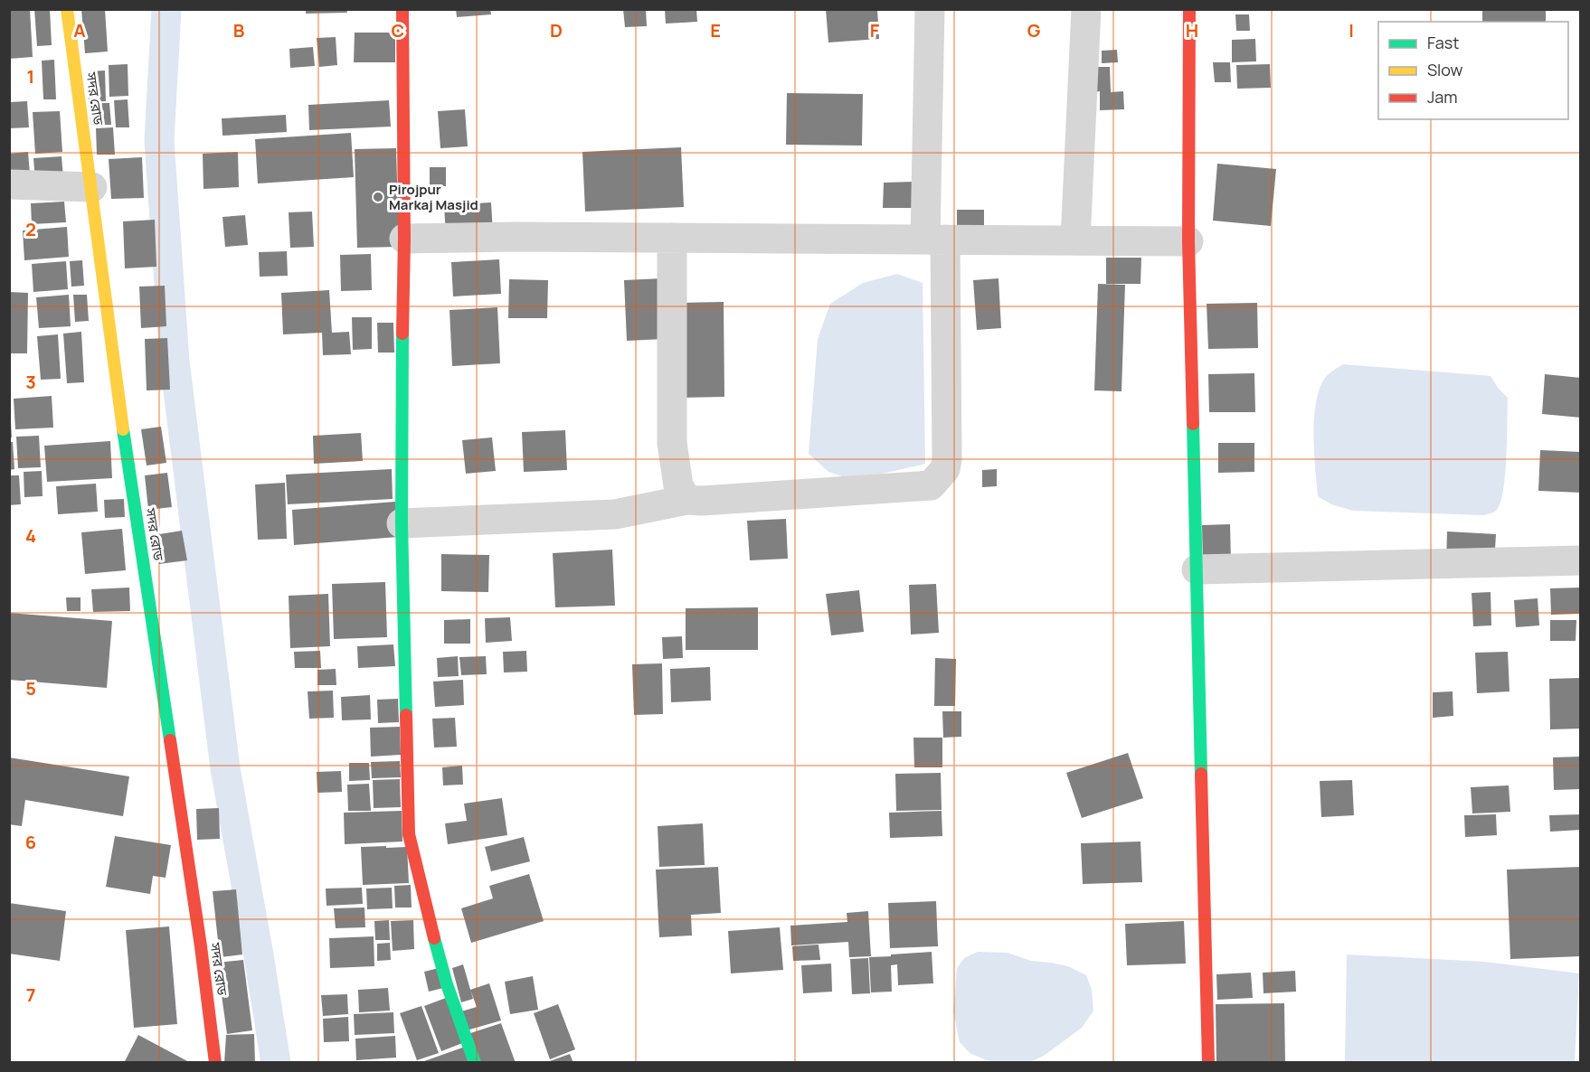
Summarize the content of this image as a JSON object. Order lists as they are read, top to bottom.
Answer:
{
  "streets": {
    "street": ["সদর রোড"]
  },
  "places": ["Pirojpur Markaj Masjid"],
  "legend": ["Fast", "Slow", "Jam"],
  "grid": {
    "columns": [
      "A",
      "B",
      "C",
      "D",
      "E",
      "F",
      "G",
      "H",
      "I"
    ],
    "rows": [
      "1",
      "2",
      "3",
      "4",
      "5",
      "6",
      "7"
    ]
  }
}
